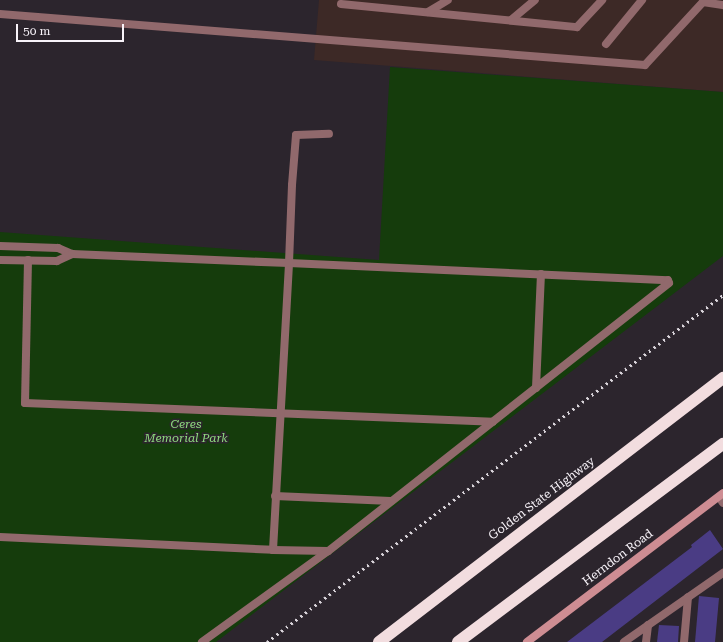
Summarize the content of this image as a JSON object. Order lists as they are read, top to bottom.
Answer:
{
  "streets": {
    "highway": ["Golden State Highway"],
    "street": ["Herndon Road"]
  },
  "parks": ["Ceres Memorial Park"],
  "scale_bar": "50 m"
}
